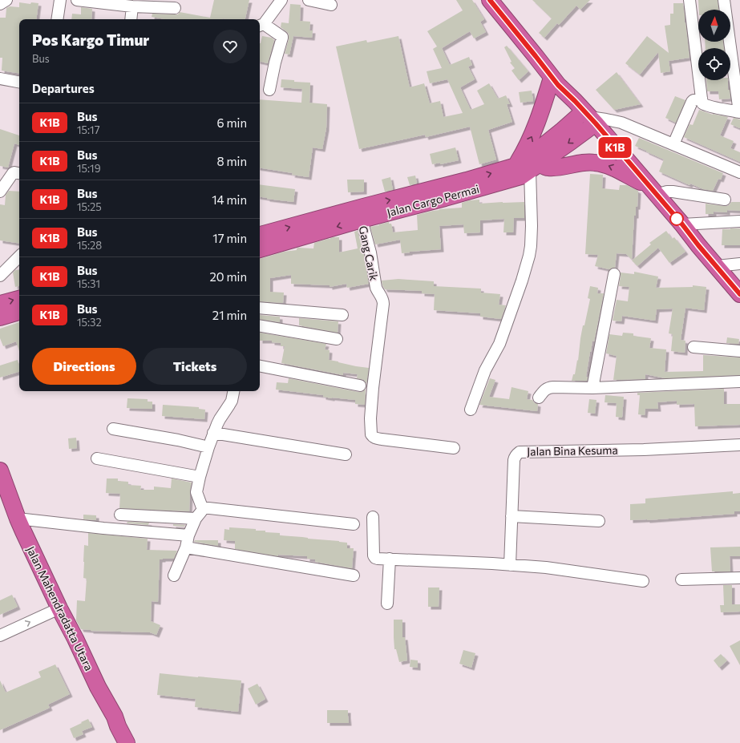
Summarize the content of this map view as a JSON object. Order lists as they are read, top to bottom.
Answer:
{
  "streets": {
    "highway": ["Jalan Cargo Permai", "Jalan Mahendradatta Utara"],
    "street": ["Gang Carik", "Jalan Bina Kesuma"]
  },
  "crossings": [
    ["Jalan Cargo Permai", "Gang Carik"]
  ],
  "lines": ["bus line K1B"],
  "north": "top",
  "page": {
    "on_map": "K1B",
    "heading": [
      ["Pos Kargo Timur", "Bus"],
      "Departures"
    ],
    "list": [
      {
        "mark": "K1B",
        "name": "Bus",
        "note": "15:17",
        "value": "6 min"
      },
      {
        "mark": "K1B",
        "name": "Bus",
        "note": "15:19",
        "value": "8 min"
      },
      {
        "mark": "K1B",
        "name": "Bus",
        "note": "15:25",
        "value": "14 min"
      },
      {
        "mark": "K1B",
        "name": "Bus",
        "note": "15:28",
        "value": "17 min"
      },
      {
        "mark": "K1B",
        "name": "Bus",
        "note": "15:31",
        "value": "20 min"
      },
      {
        "mark": "K1B",
        "name": "Bus",
        "note": "15:32",
        "value": "21 min"
      }
    ],
    "buttons": ["Directions", "Tickets"]
  }
}
